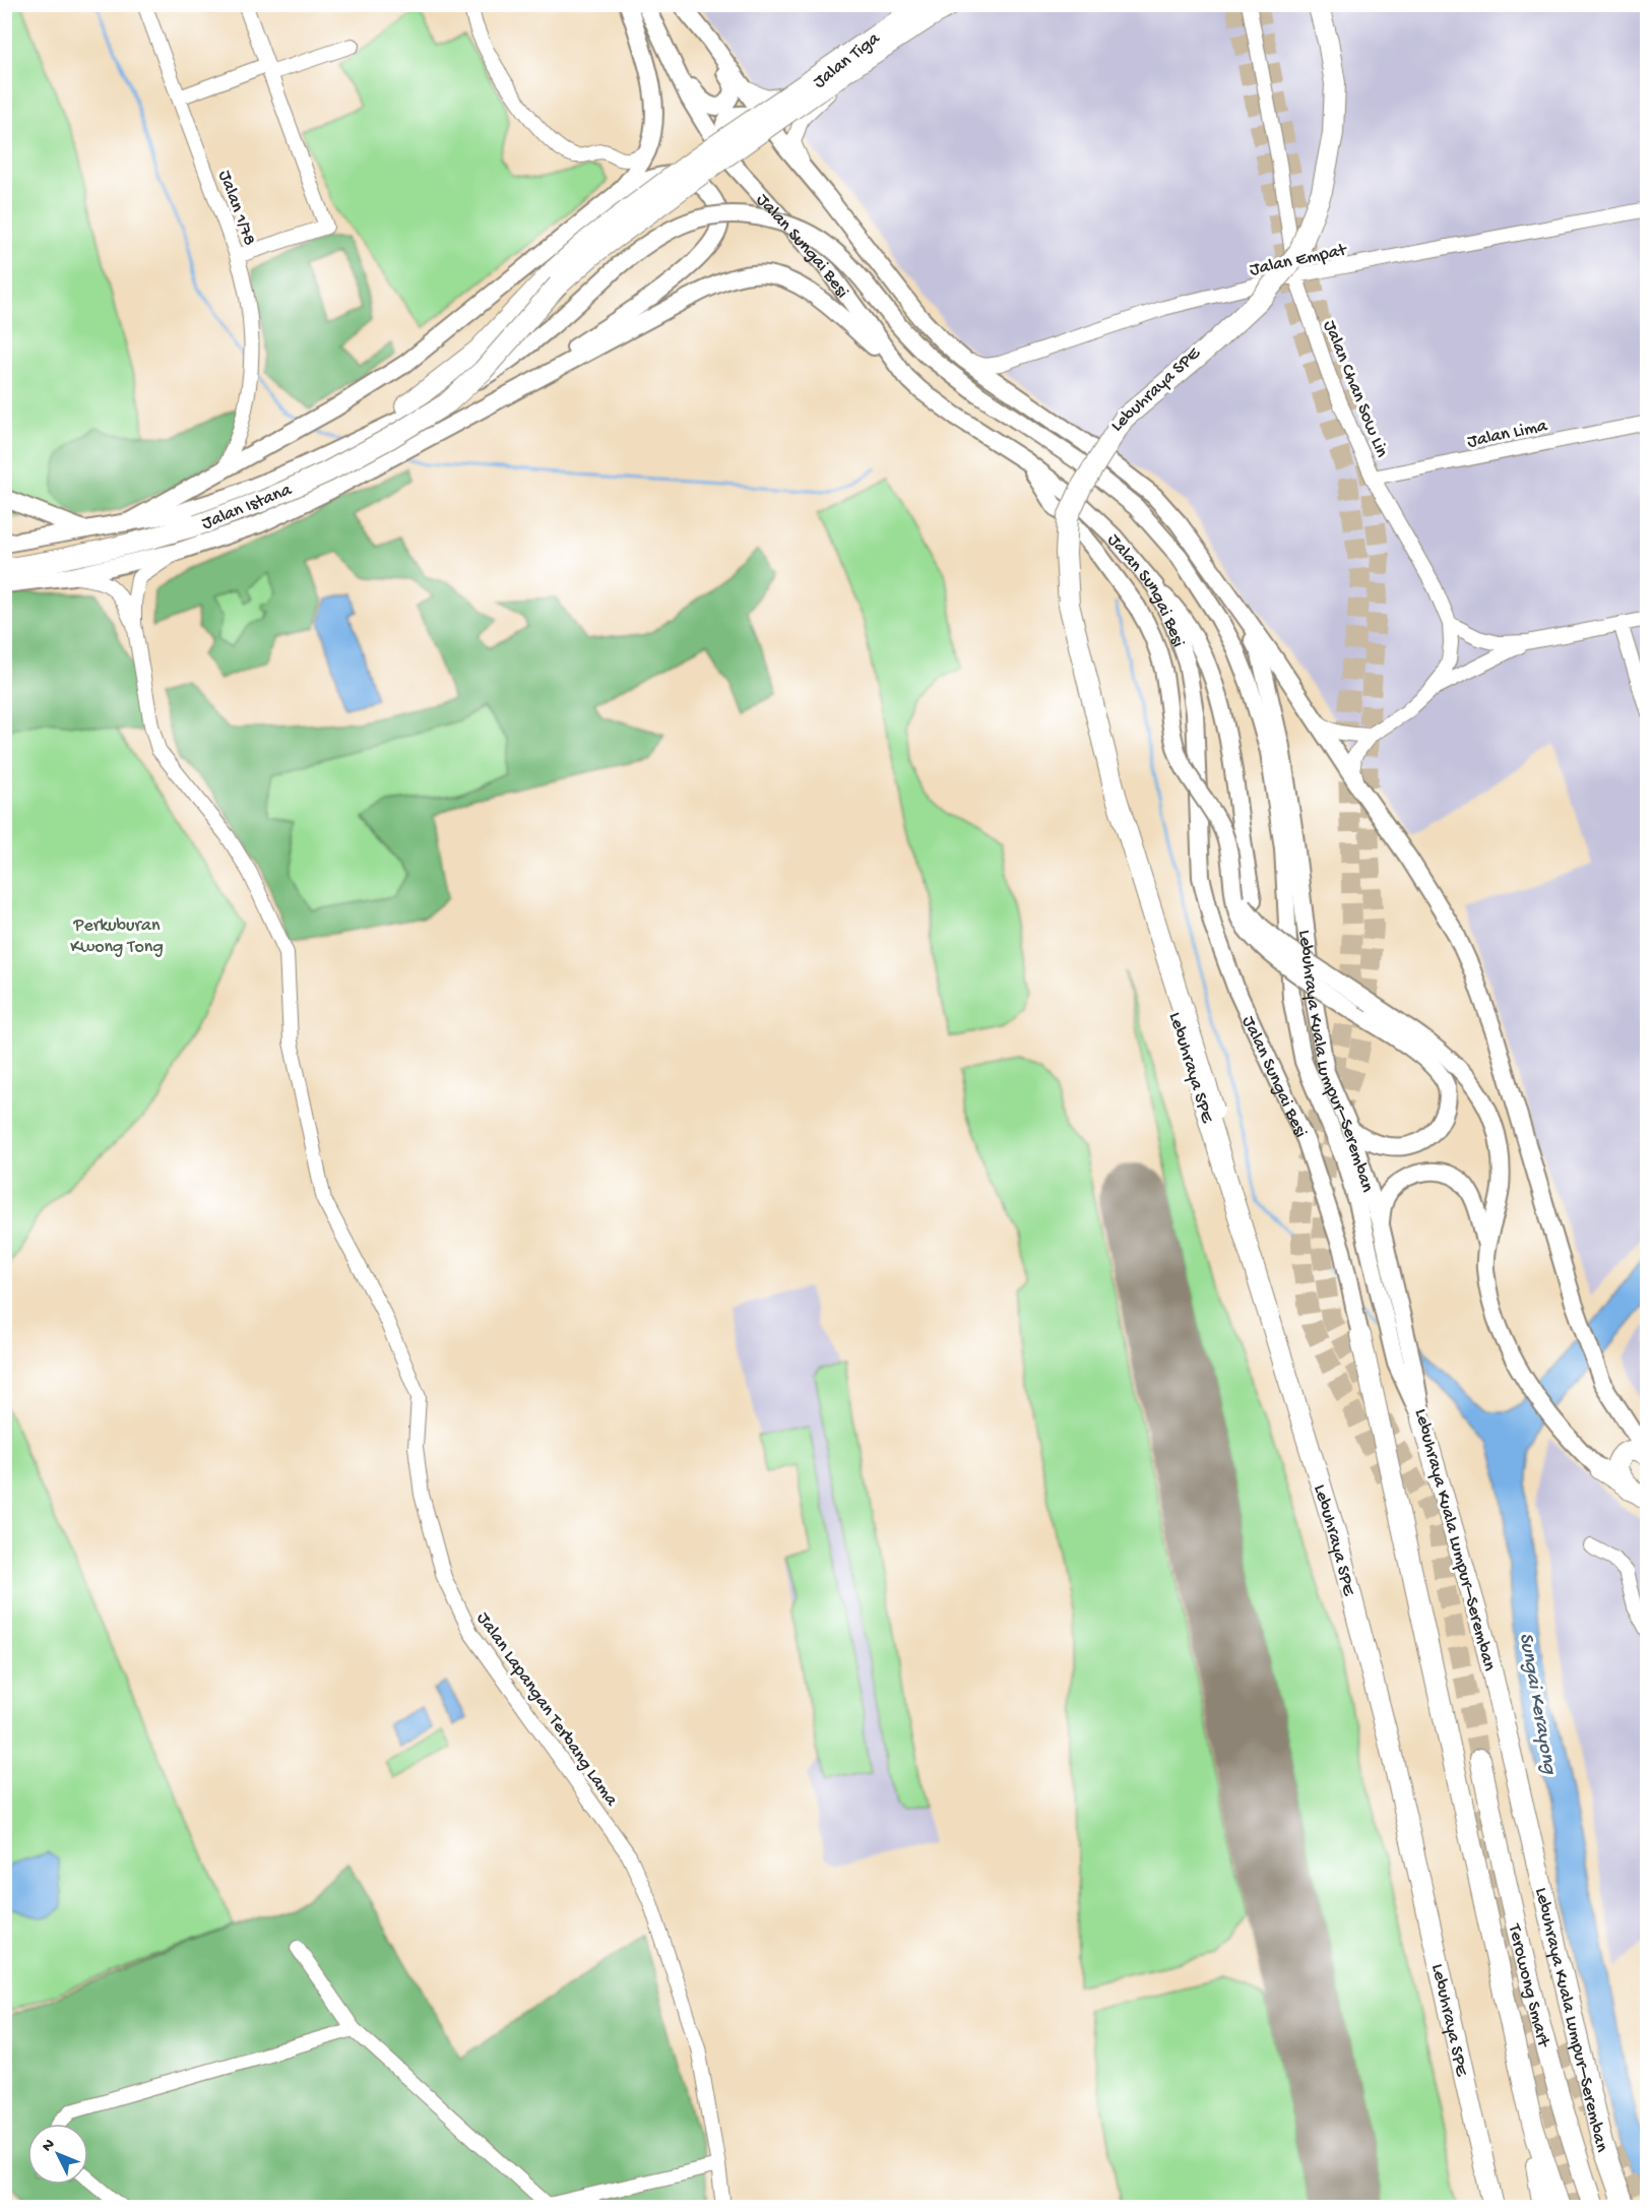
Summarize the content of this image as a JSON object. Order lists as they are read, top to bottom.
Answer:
{
  "streets": {
    "highway": ["Lebuhraya SPE", "Lebuhraya Kuala Lumpur–Seremban", "Terowong Smart"],
    "main road": ["Jalan Sungai Besi", "Jalan Istana"],
    "street": [
      "Jalan Tiga",
      "Jalan 1/78",
      "Jalan Empat",
      "Jalan Chan Sow Lin",
      "Jalan Lima",
      "Jalan Lapangan Terbang Lama"
    ]
  },
  "crossings": [
    ["Jalan Empat", "Jalan Chan Sow Lin"],
    ["Jalan Chan Sow Lin", "Jalan Lima"],
    ["Jalan Istana", "Jalan Lapangan Terbang Lama"]
  ],
  "water": ["Sungai Kerayong"],
  "parks": ["Perkuburan Kwong Tong"],
  "north": "top left"
}
